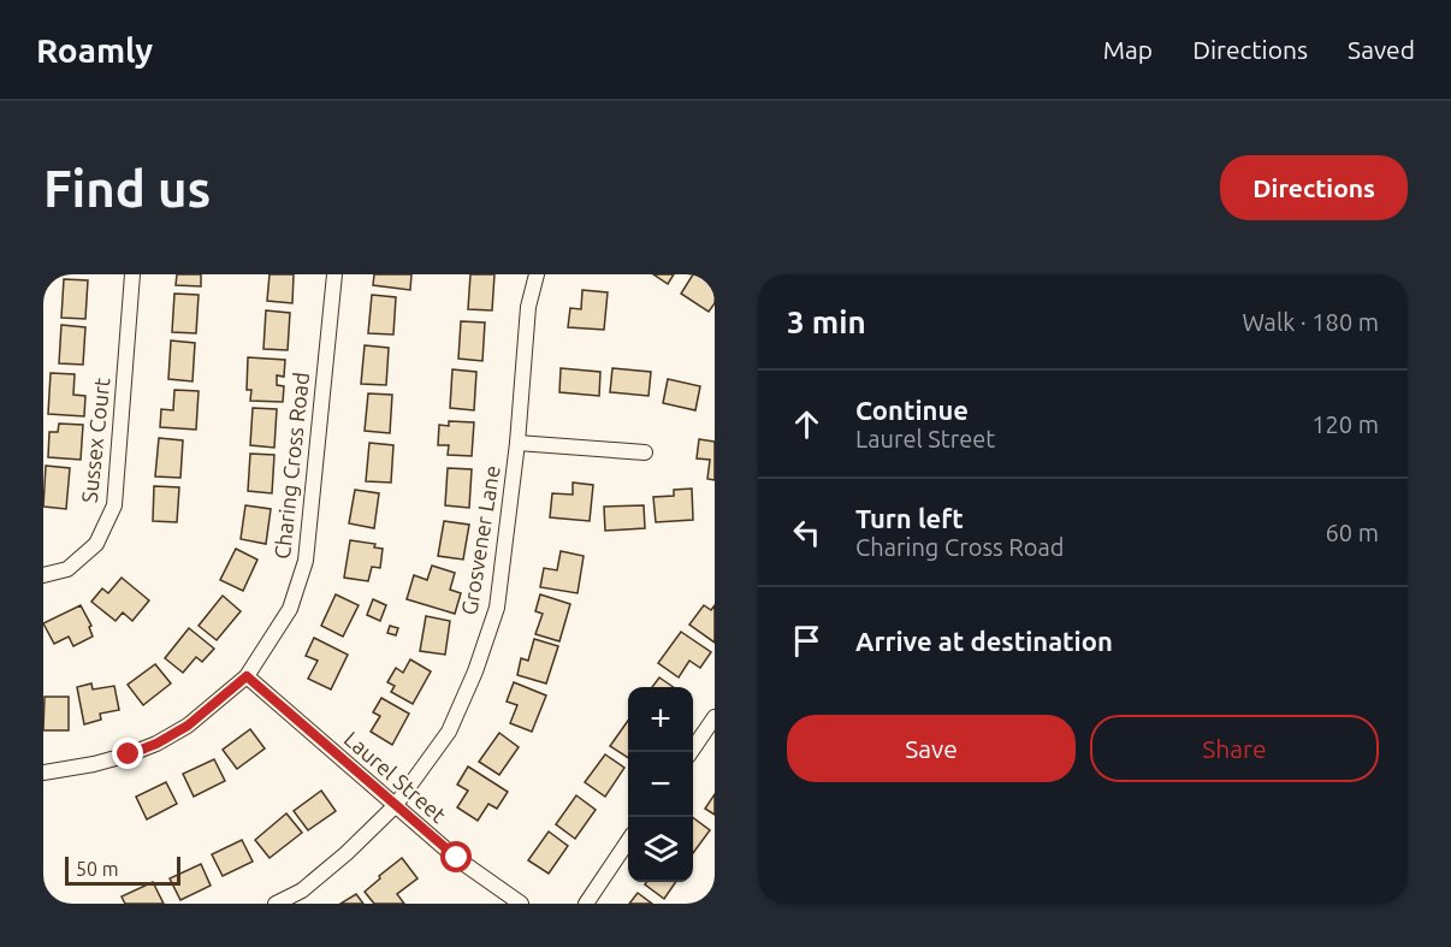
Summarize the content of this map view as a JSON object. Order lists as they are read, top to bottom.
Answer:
{
  "streets": {
    "street": [
      "Sussex Court",
      "Charing Cross Road",
      "Grosvener Lane",
      "Laurel Street"
    ]
  },
  "crossings": [
    ["Charing Cross Road", "Laurel Street"],
    ["Grosvener Lane", "Laurel Street"]
  ],
  "scale_bar": "50 m",
  "page": {
    "header": "Roamly",
    "nav": ["Map", "Directions", "Saved"],
    "buttons": [
      "Directions",
      ["Save", "Share"]
    ],
    "title": "Find us",
    "heading": ["3 min", "Walk · 180 m"],
    "list": [
      ["Continue", "Laurel Street", "120 m"],
      ["Turn left", "Charing Cross Road", "60 m"],
      "Arrive at destination"
    ],
    "map_buttons": ["+", "−"],
    "scale": "50 m"
  }
}
